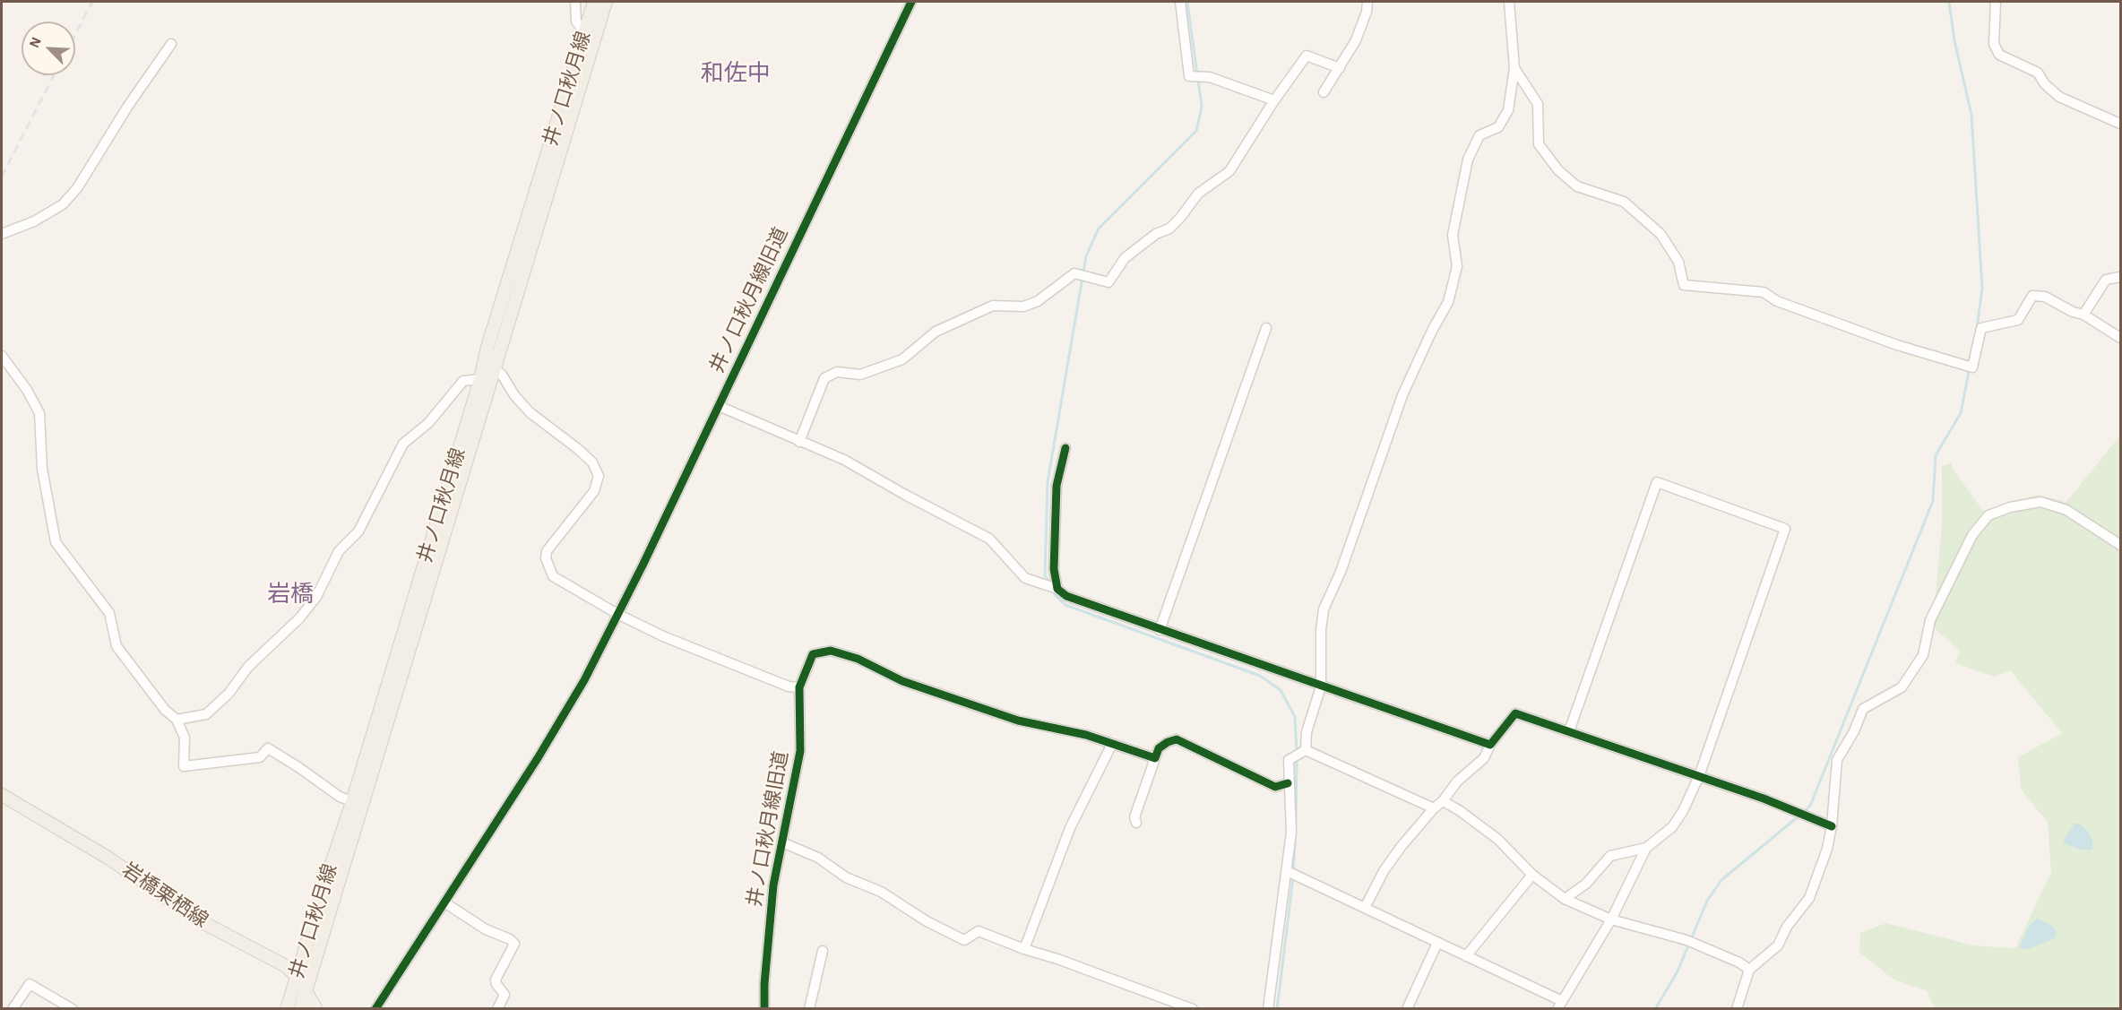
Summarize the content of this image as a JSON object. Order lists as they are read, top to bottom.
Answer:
{
  "streets": {
    "main road": ["井ノ口秋月線", "岩橋栗栖線"],
    "street": ["井ノ口秋月線旧道"]
  },
  "crossings": [
    ["井ノ口秋月線", "岩橋栗栖線"]
  ],
  "districts": ["和佐中", "岩橋"],
  "north": "top left"
}
